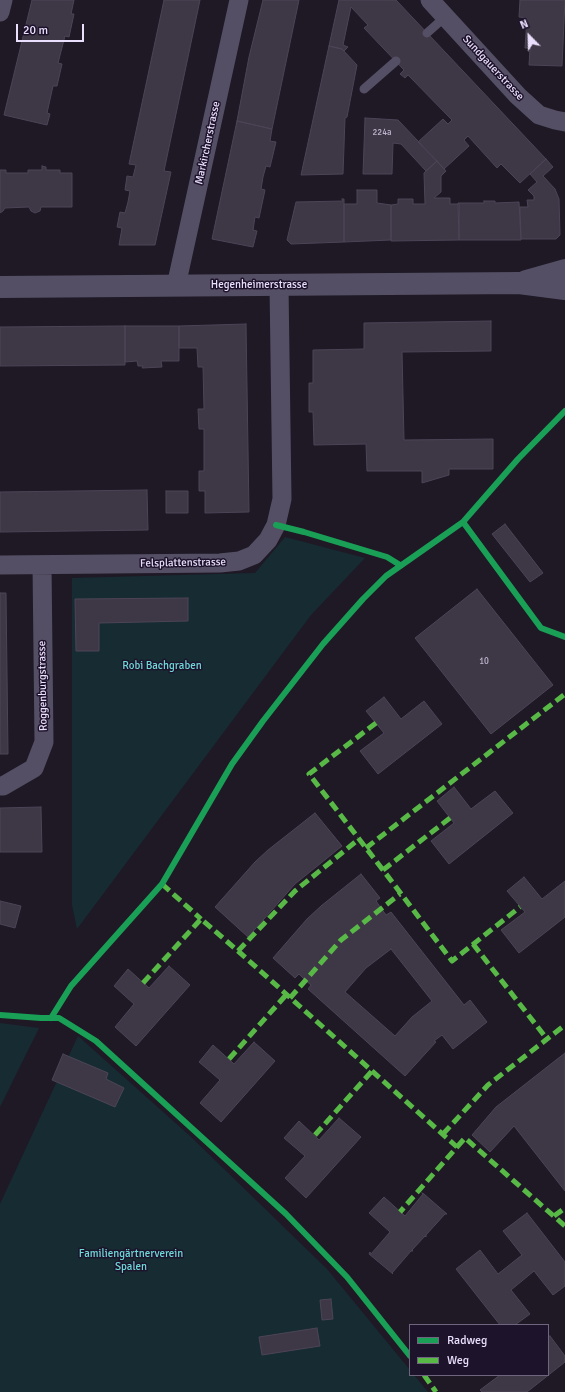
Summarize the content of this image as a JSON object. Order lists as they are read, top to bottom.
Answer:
{
  "streets": {
    "street": [
      "Sundgauerstrasse",
      "Markircherstrasse",
      "Hegenheimerstrasse",
      "Felsplattenstrasse",
      "Roggenburgstrasse"
    ]
  },
  "crossings": [
    ["Markircherstrasse", "Hegenheimerstrasse"],
    ["Hegenheimerstrasse", "Felsplattenstrasse"],
    ["Felsplattenstrasse", "Roggenburgstrasse"]
  ],
  "parks": ["Robi Bachgraben", "Familiengärtnerverein Spalen"],
  "house_numbers": ["224a", "10"],
  "legend": ["Radweg", "Weg"],
  "scale_bar": "20 m",
  "north": "top left"
}
